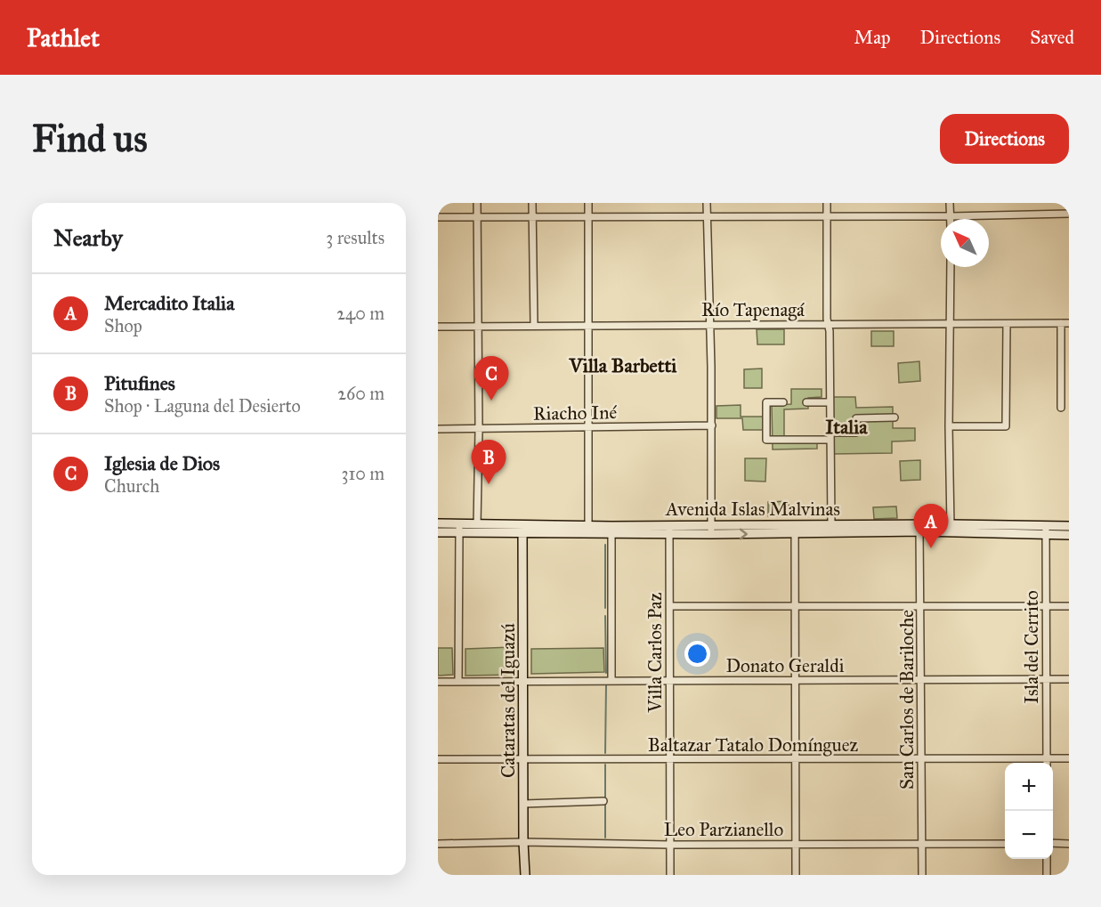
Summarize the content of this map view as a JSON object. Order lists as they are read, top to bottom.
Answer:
{
  "streets": {
    "main road": ["Avenida Islas Malvinas", "Cataratas del Iguazú"],
    "street": [
      "Río Tapenagá",
      "Riacho Iné",
      "Isla del Cerrito",
      "Villa Carlos Paz",
      "Donato Geraldi",
      "San Carlos de Bariloche",
      "Baltazar Tatalo Domínguez",
      "Leo Parzianello"
    ]
  },
  "crossings": [
    ["Avenida Islas Malvinas", "Isla del Cerrito"],
    ["Avenida Islas Malvinas", "Villa Carlos Paz"],
    ["Avenida Islas Malvinas", "San Carlos de Bariloche"],
    ["Avenida Islas Malvinas", "Cataratas del Iguazú"],
    ["Isla del Cerrito", "Donato Geraldi"],
    ["Isla del Cerrito", "Baltazar Tatalo Domínguez"],
    ["Villa Carlos Paz", "Donato Geraldi"],
    ["Villa Carlos Paz", "Baltazar Tatalo Domínguez"],
    ["Villa Carlos Paz", "Leo Parzianello"],
    ["Donato Geraldi", "San Carlos de Bariloche"],
    ["Donato Geraldi", "Cataratas del Iguazú"],
    ["San Carlos de Bariloche", "Baltazar Tatalo Domínguez"],
    ["San Carlos de Bariloche", "Leo Parzianello"],
    ["Cataratas del Iguazú", "Baltazar Tatalo Domínguez"],
    ["Cataratas del Iguazú", "Leo Parzianello"]
  ],
  "districts": ["Villa Barbetti", "Italia"],
  "north": "top left",
  "page": {
    "header": "Pathlet",
    "nav": ["Map", "Directions", "Saved"],
    "buttons": "Directions",
    "title": "Find us",
    "heading": ["Nearby", "3 results"],
    "list": [
      {
        "mark": "A",
        "name": "Mercadito Italia",
        "note": "Shop",
        "value": "240 m"
      },
      {
        "mark": "B",
        "name": "Pitufines",
        "note": "Shop · Laguna del Desierto",
        "value": "260 m"
      },
      {
        "mark": "C",
        "name": "Iglesia de Dios",
        "note": "Church",
        "value": "310 m"
      }
    ],
    "pins": ["C", "B", "A"],
    "map_buttons": ["+", "−"]
  }
}
